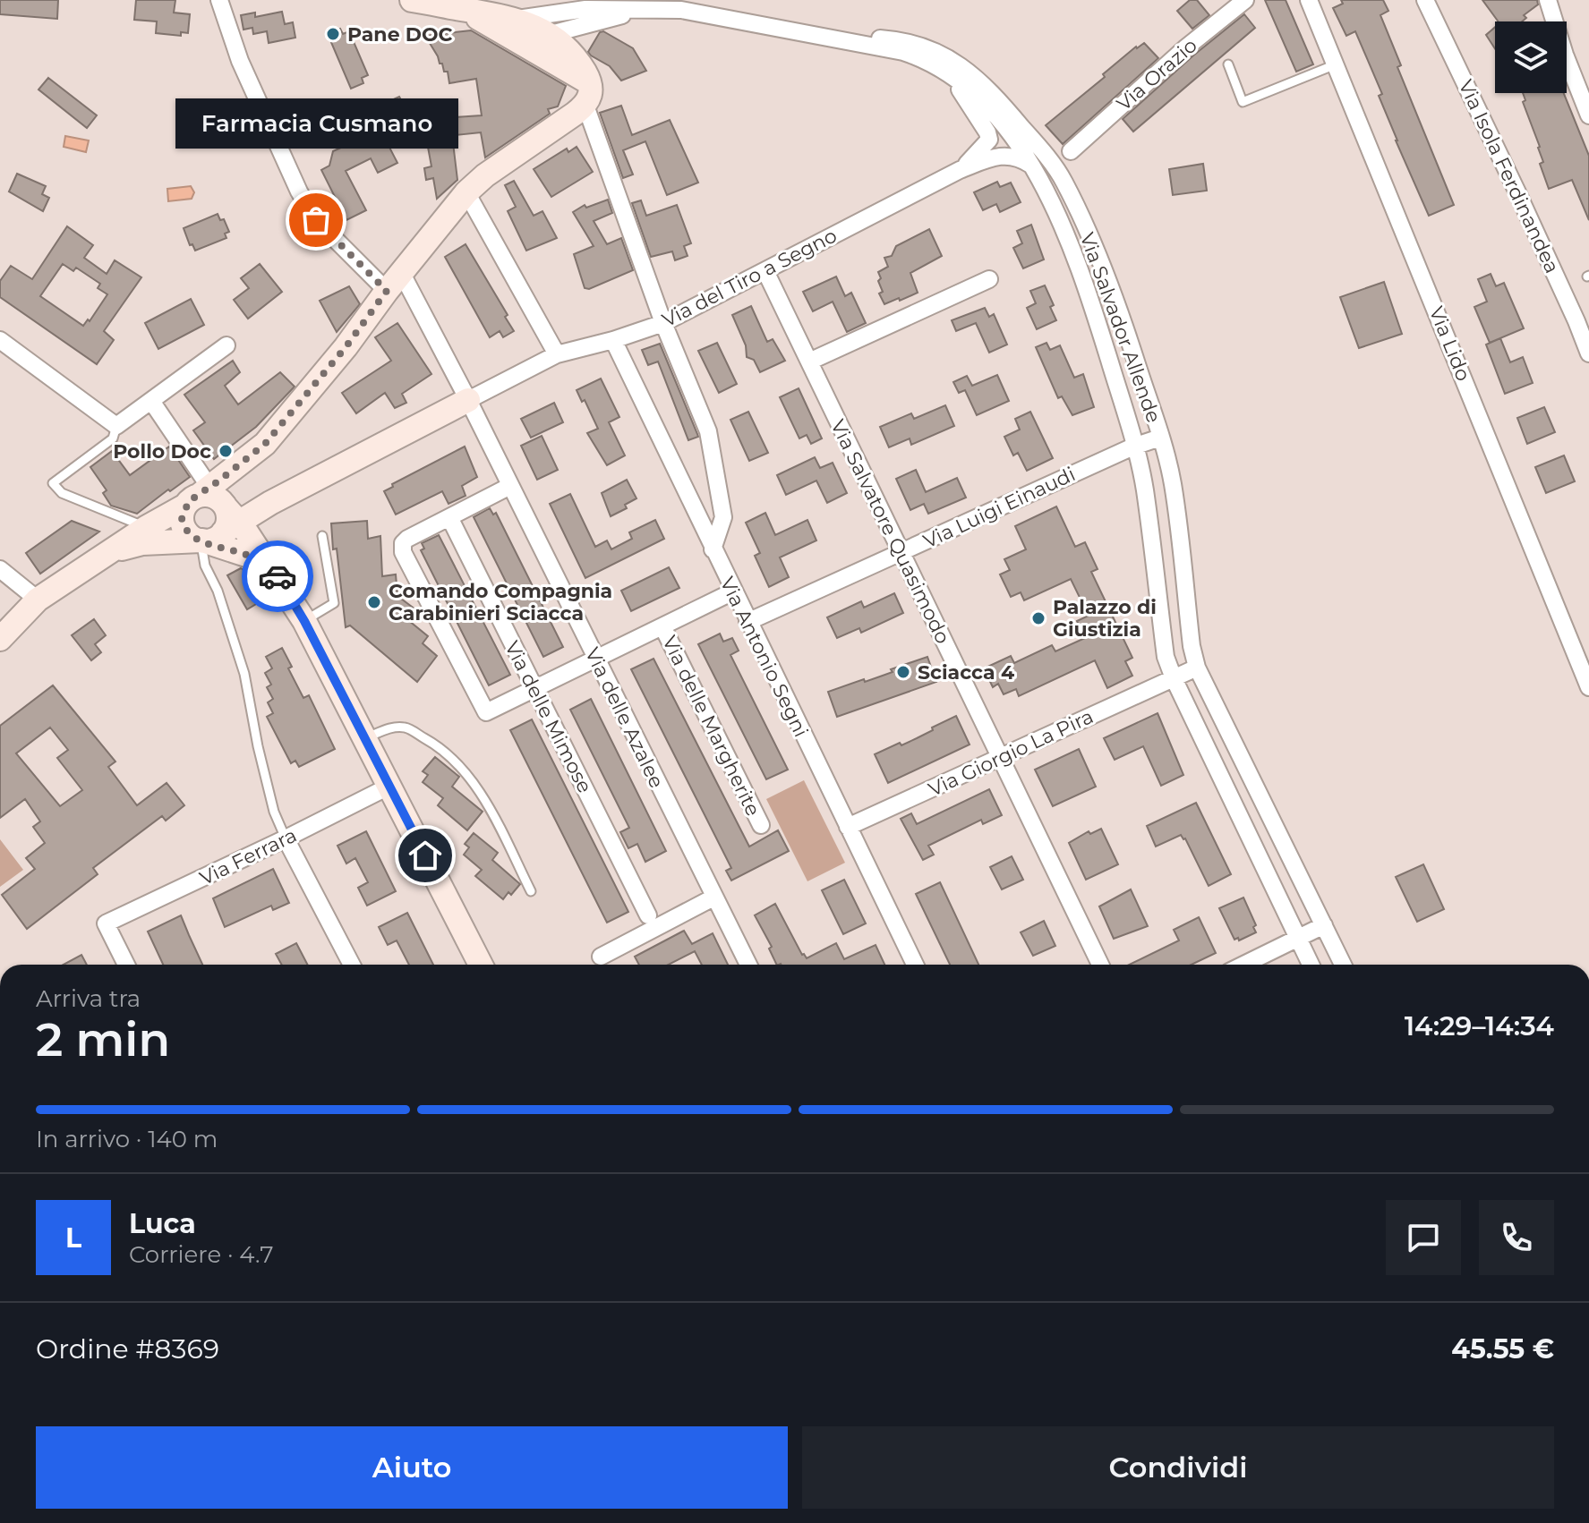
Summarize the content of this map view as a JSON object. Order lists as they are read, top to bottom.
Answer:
{
  "streets": {
    "street": [
      "Via Orazio",
      "Via Isola Ferdinandea",
      "Via del Tiro a Segno",
      "Via Salvador Allende",
      "Via Lido",
      "Via Luigi Einaudi",
      "Via Salvatore Quasimodo",
      "Via Antonio Segni",
      "Via delle Mimose",
      "Via delle Azalee",
      "Via delle Margherite",
      "Via Giorgio La Pira",
      "Via Ferrara"
    ]
  },
  "crossings": [
    ["Via del Tiro a Segno", "Via Salvador Allende"],
    ["Via del Tiro a Segno", "Via Salvatore Quasimodo"],
    ["Via del Tiro a Segno", "Via Antonio Segni"],
    ["Via del Tiro a Segno", "Via delle Azalee"],
    ["Via Salvador Allende", "Via Luigi Einaudi"],
    ["Via Salvador Allende", "Via Giorgio La Pira"],
    ["Via Luigi Einaudi", "Via Salvatore Quasimodo"],
    ["Via Luigi Einaudi", "Via Antonio Segni"],
    ["Via Salvatore Quasimodo", "Via Giorgio La Pira"],
    ["Via Antonio Segni", "Via Giorgio La Pira"]
  ],
  "places": [
    "Pane DOC",
    "Farmacia Cusmano",
    "Pollo Doc",
    "Comando Compagnia Carabinieri Sciacca",
    "Palazzo di Giustizia",
    "Sciacca 4"
  ],
  "page": {
    "bubble": "Farmacia Cusmano",
    "heading": ["2 min", "Arriva tra", "14:29–14:34"],
    "panel": [
      "Luca",
      "Corriere · 4.7",
      "Ordine #8369",
      "45.55 €"
    ],
    "bar": "In arrivo · 140 m",
    "round": "L",
    "buttons": ["Aiuto", "Condividi"]
  }
}
